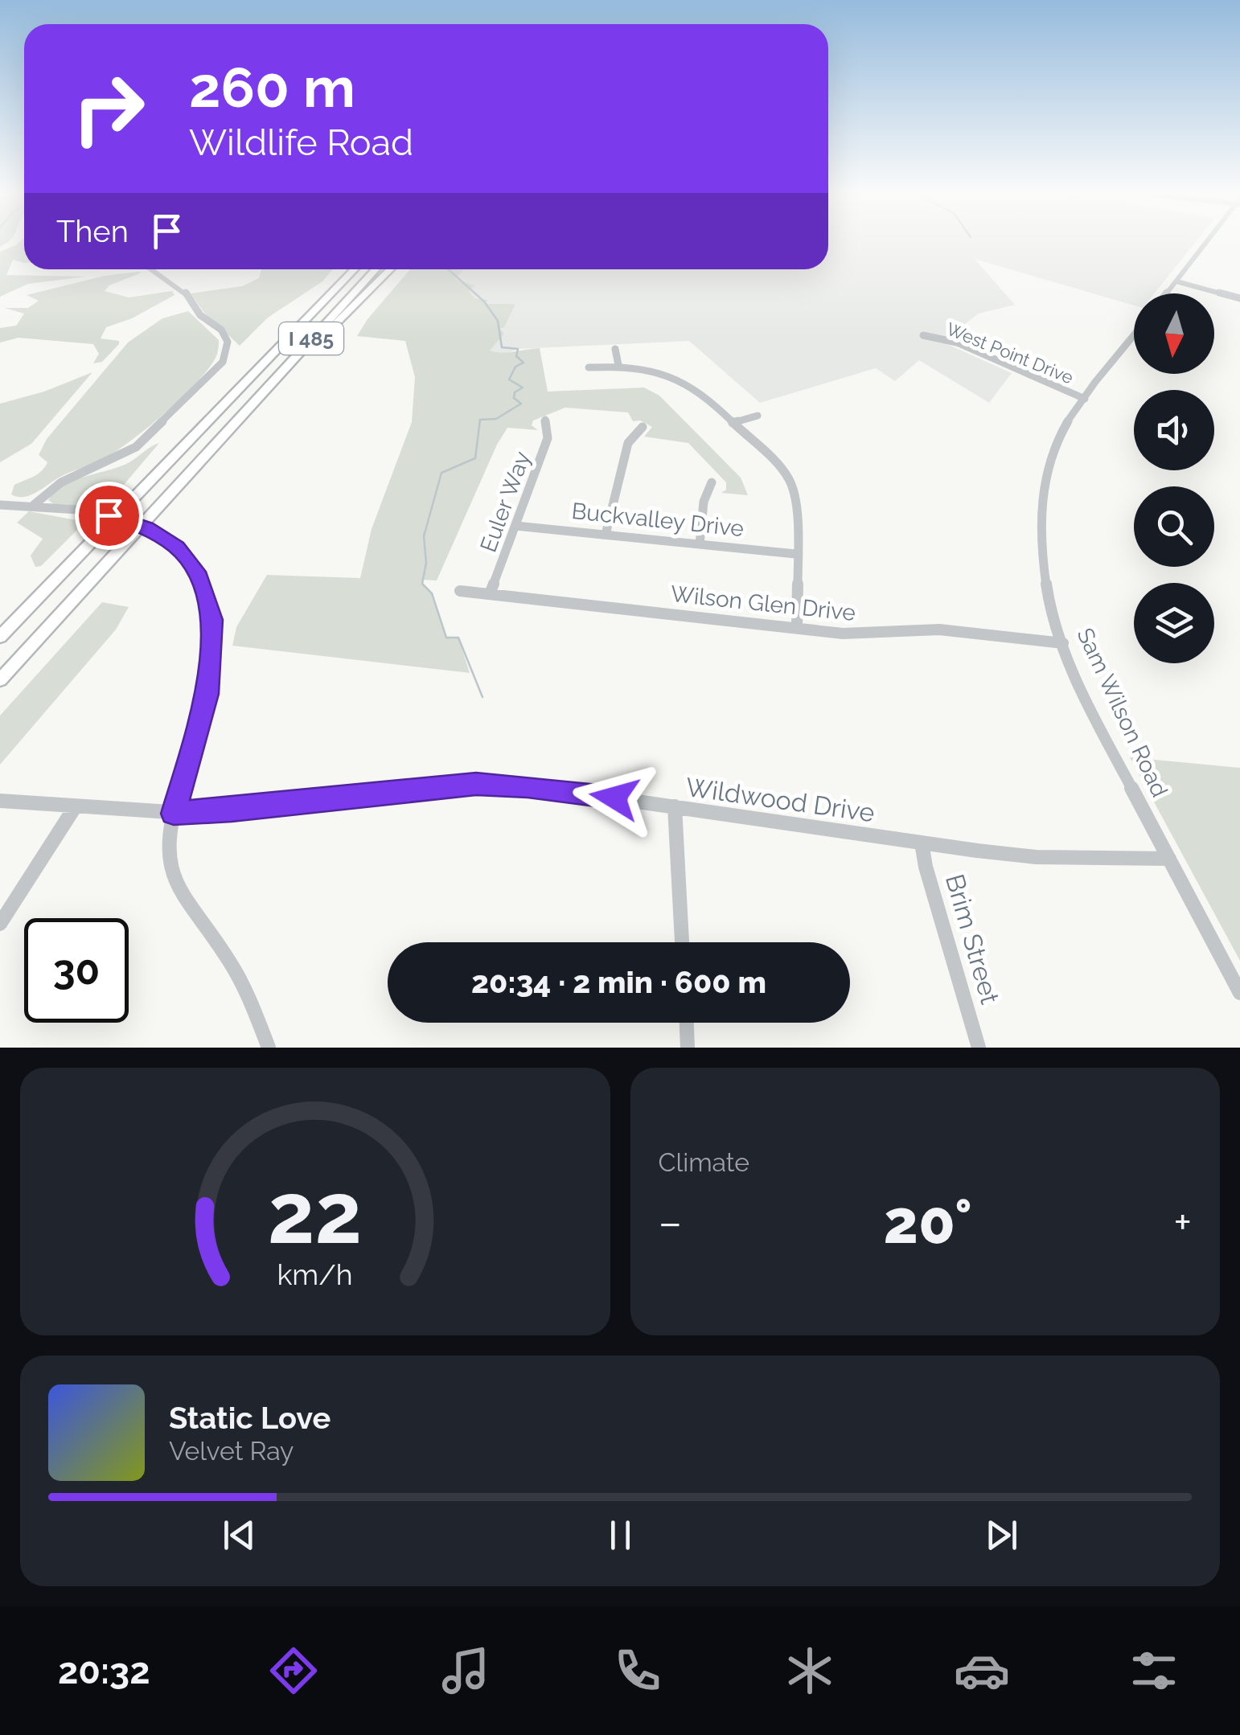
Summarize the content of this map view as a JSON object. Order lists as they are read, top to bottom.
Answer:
{
  "streets": {
    "highway": ["I 485"],
    "street": [
      "West Point Drive",
      "Euler Way",
      "Buckvalley Drive",
      "Wilson Glen Drive",
      "Sam Wilson Road",
      "Wildwood Drive",
      "Brim Street"
    ]
  },
  "crossings": [
    ["West Point Drive", "Sam Wilson Road"],
    ["Euler Way", "Buckvalley Drive"],
    ["Euler Way", "Wilson Glen Drive"],
    ["Wilson Glen Drive", "Sam Wilson Road"],
    ["Sam Wilson Road", "Wildwood Drive"],
    ["Wildwood Drive", "Brim Street"]
  ],
  "north": "bottom",
  "page": {
    "turn": ["260 m", "Wildlife Road"],
    "then": "Then",
    "limit": "30",
    "trip": "20:34 · 2 min · 600 m",
    "tile": "Climate",
    "heat": ["−", "20°", "+"],
    "song": ["Static Love", "Velvet Ray"],
    "tabs": "20:32",
    "gauge": ["22", "km/h"]
  }
}
